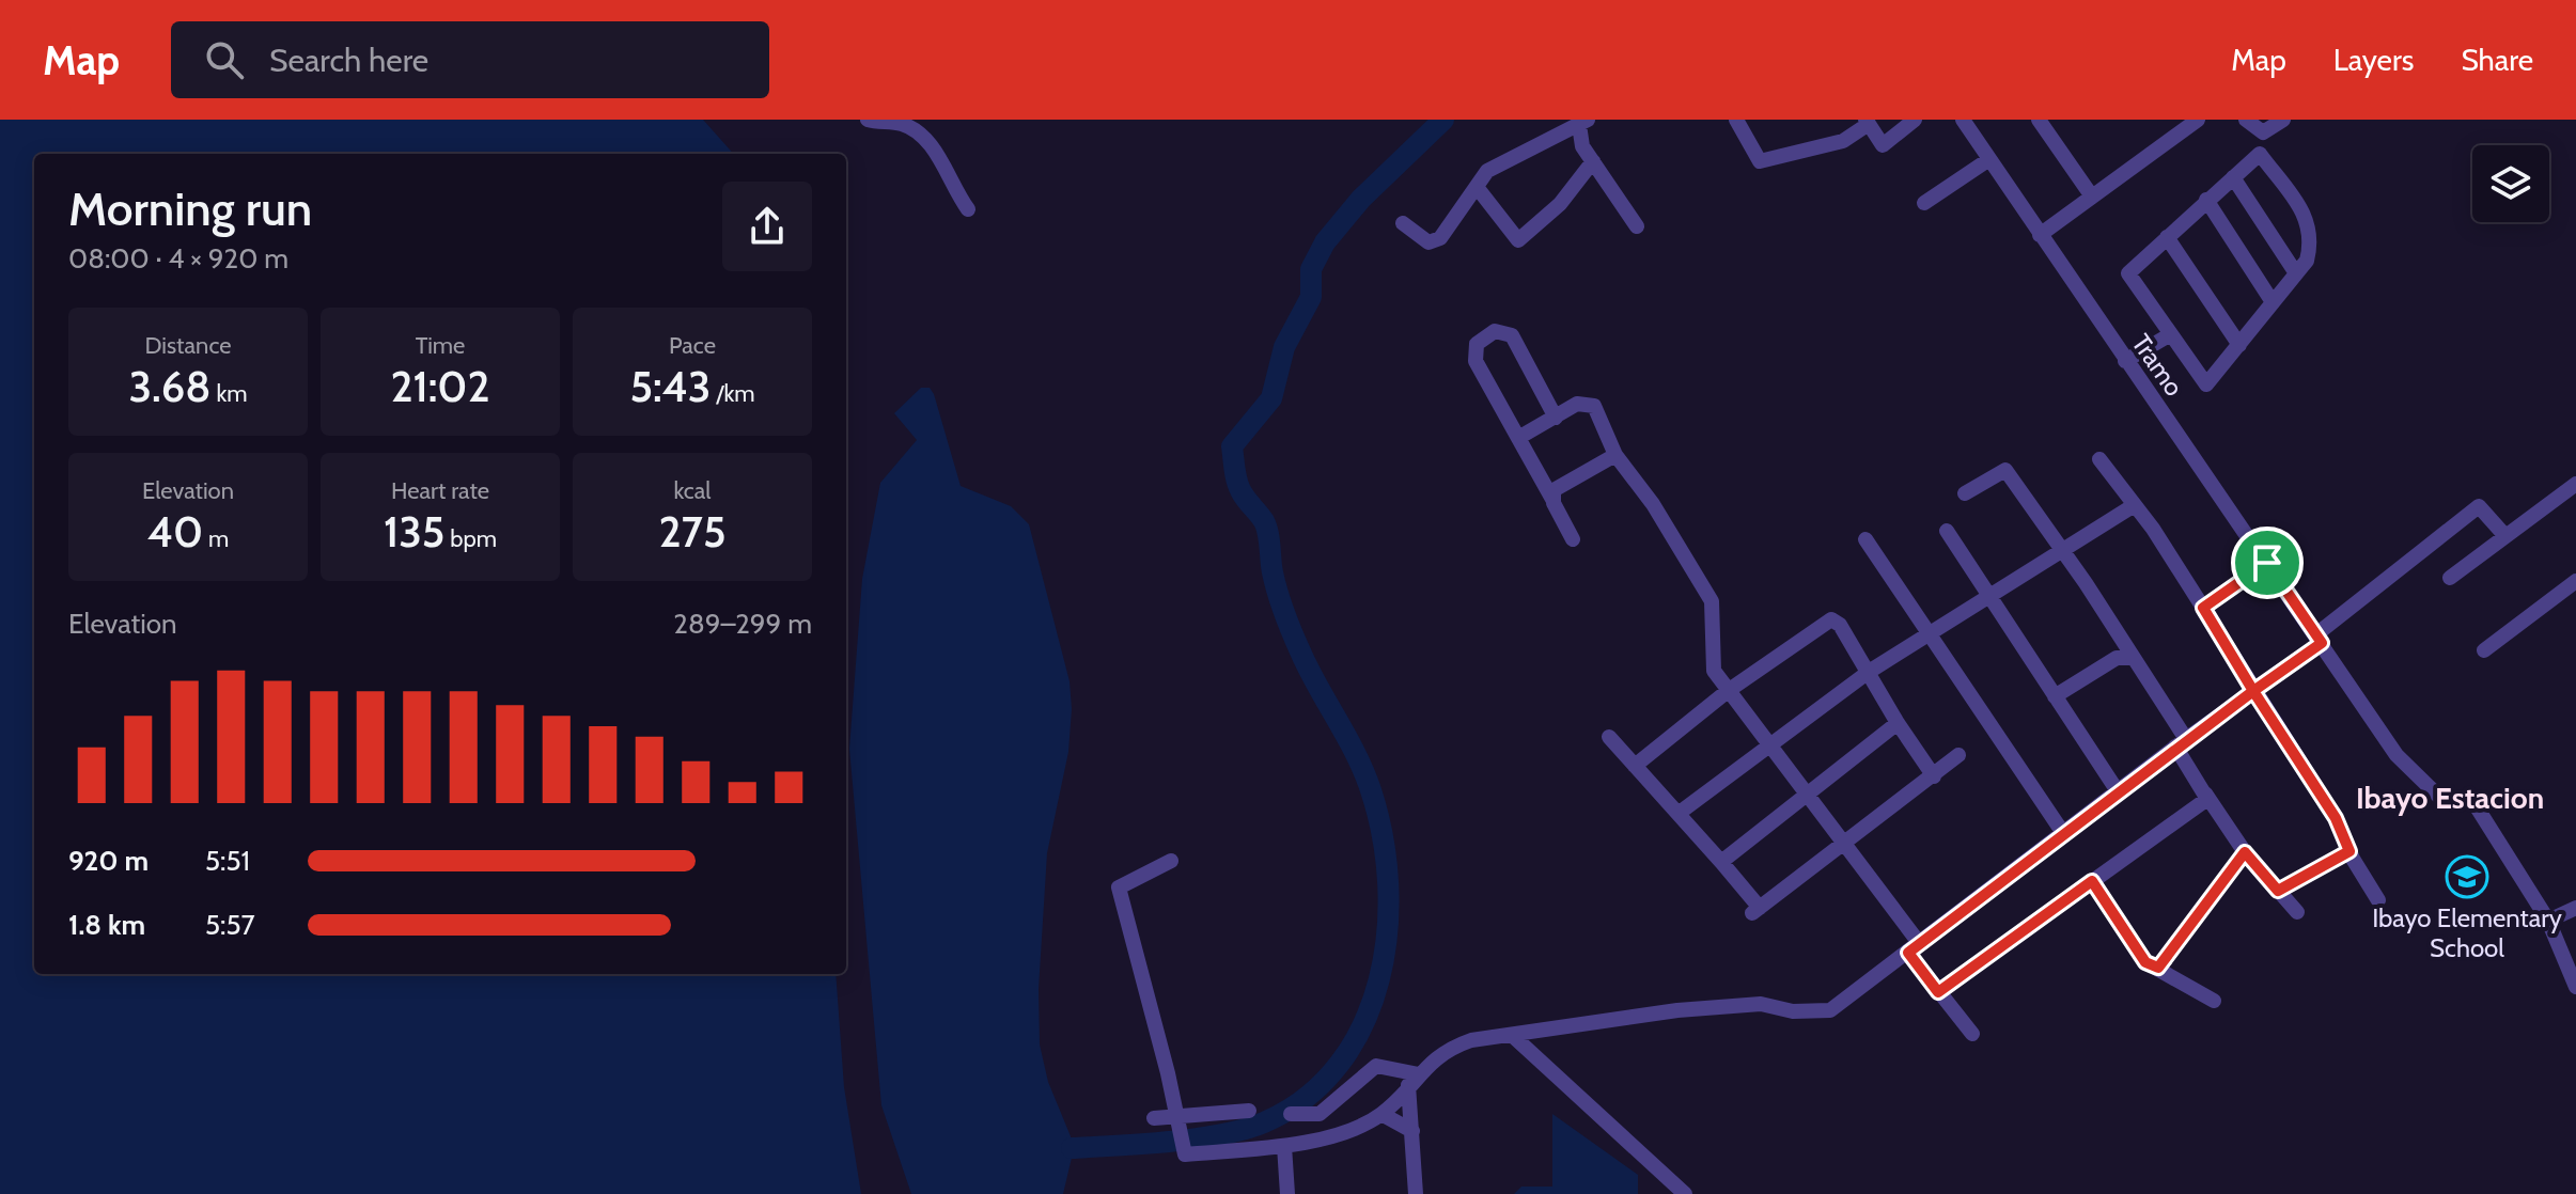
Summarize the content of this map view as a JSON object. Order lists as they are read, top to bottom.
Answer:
{
  "streets": {
    "street": ["Tramo"]
  },
  "districts": ["Ibayo Estacion"],
  "places": {
    "school or university": ["Ibayo Elementary School"]
  },
  "page": {
    "header": "Map",
    "search": "Search here",
    "nav": ["Map", "Layers", "Share"],
    "heading": ["Morning run", "08:00 · 4 × 920 m"],
    "stats": [
      ["Distance", "3.68 km"],
      ["Time", "21:02"],
      ["Pace", "5:43 /km"],
      ["Elevation", "40 m"],
      ["Heart rate", "135 bpm"],
      ["kcal", "275"]
    ],
    "chart": ["Elevation", "289–299 m"],
    "list": [
      {
        "name": "920 m",
        "note": "5:51"
      },
      {
        "name": "1.8 km",
        "note": "5:57"
      }
    ]
  }
}
